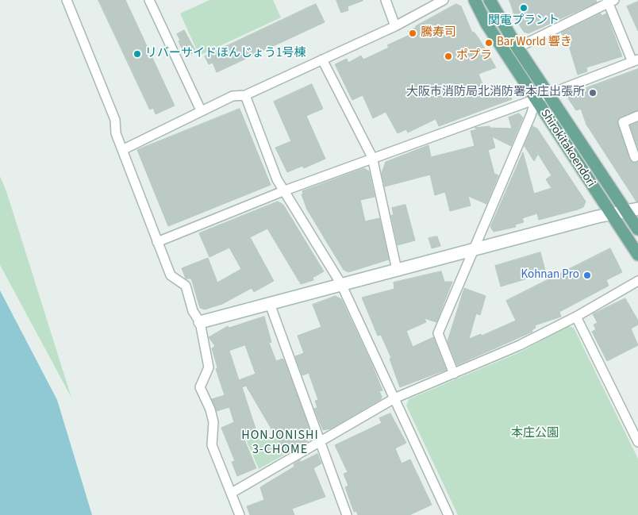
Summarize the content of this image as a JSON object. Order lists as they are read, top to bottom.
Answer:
{
  "streets": {
    "main road": ["Shirokitakoendori"]
  },
  "districts": ["HONJONISHI 3-CHOME"],
  "parks": ["本庄公園"],
  "places": [
    "関電プラント",
    "騰寿司",
    "Bar World 響き",
    "リバーサイドほんじょう1号棟",
    "ポプラ",
    "大阪市消防局北消防署本庄出張所",
    "Kohnan Pro"
  ]
}
